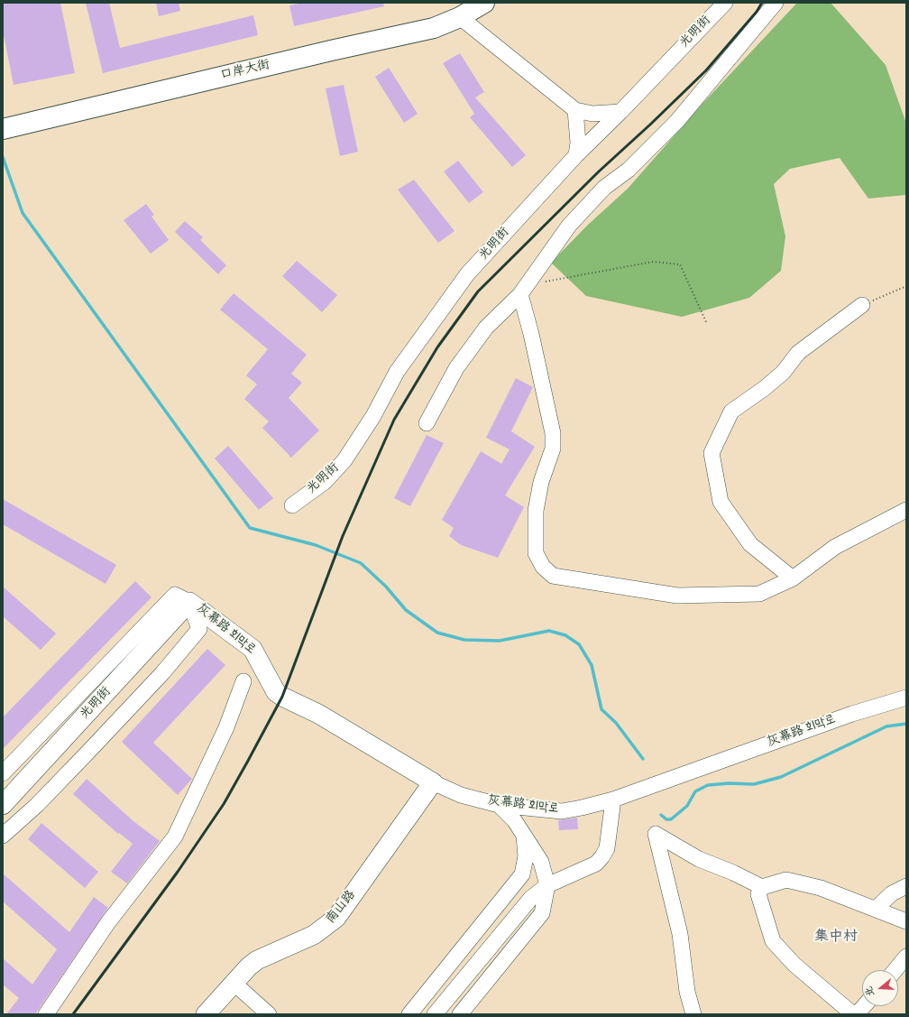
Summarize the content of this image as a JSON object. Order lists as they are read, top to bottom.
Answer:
{
  "streets": {
    "highway": ["口岸大街"],
    "main road": ["光明街", "灰幕路 회막로", "南山路"]
  },
  "crossings": [
    ["光明街", "灰幕路 회막로"],
    ["灰幕路 회막로", "南山路"]
  ],
  "districts": ["集中村"],
  "north": "left"
}
